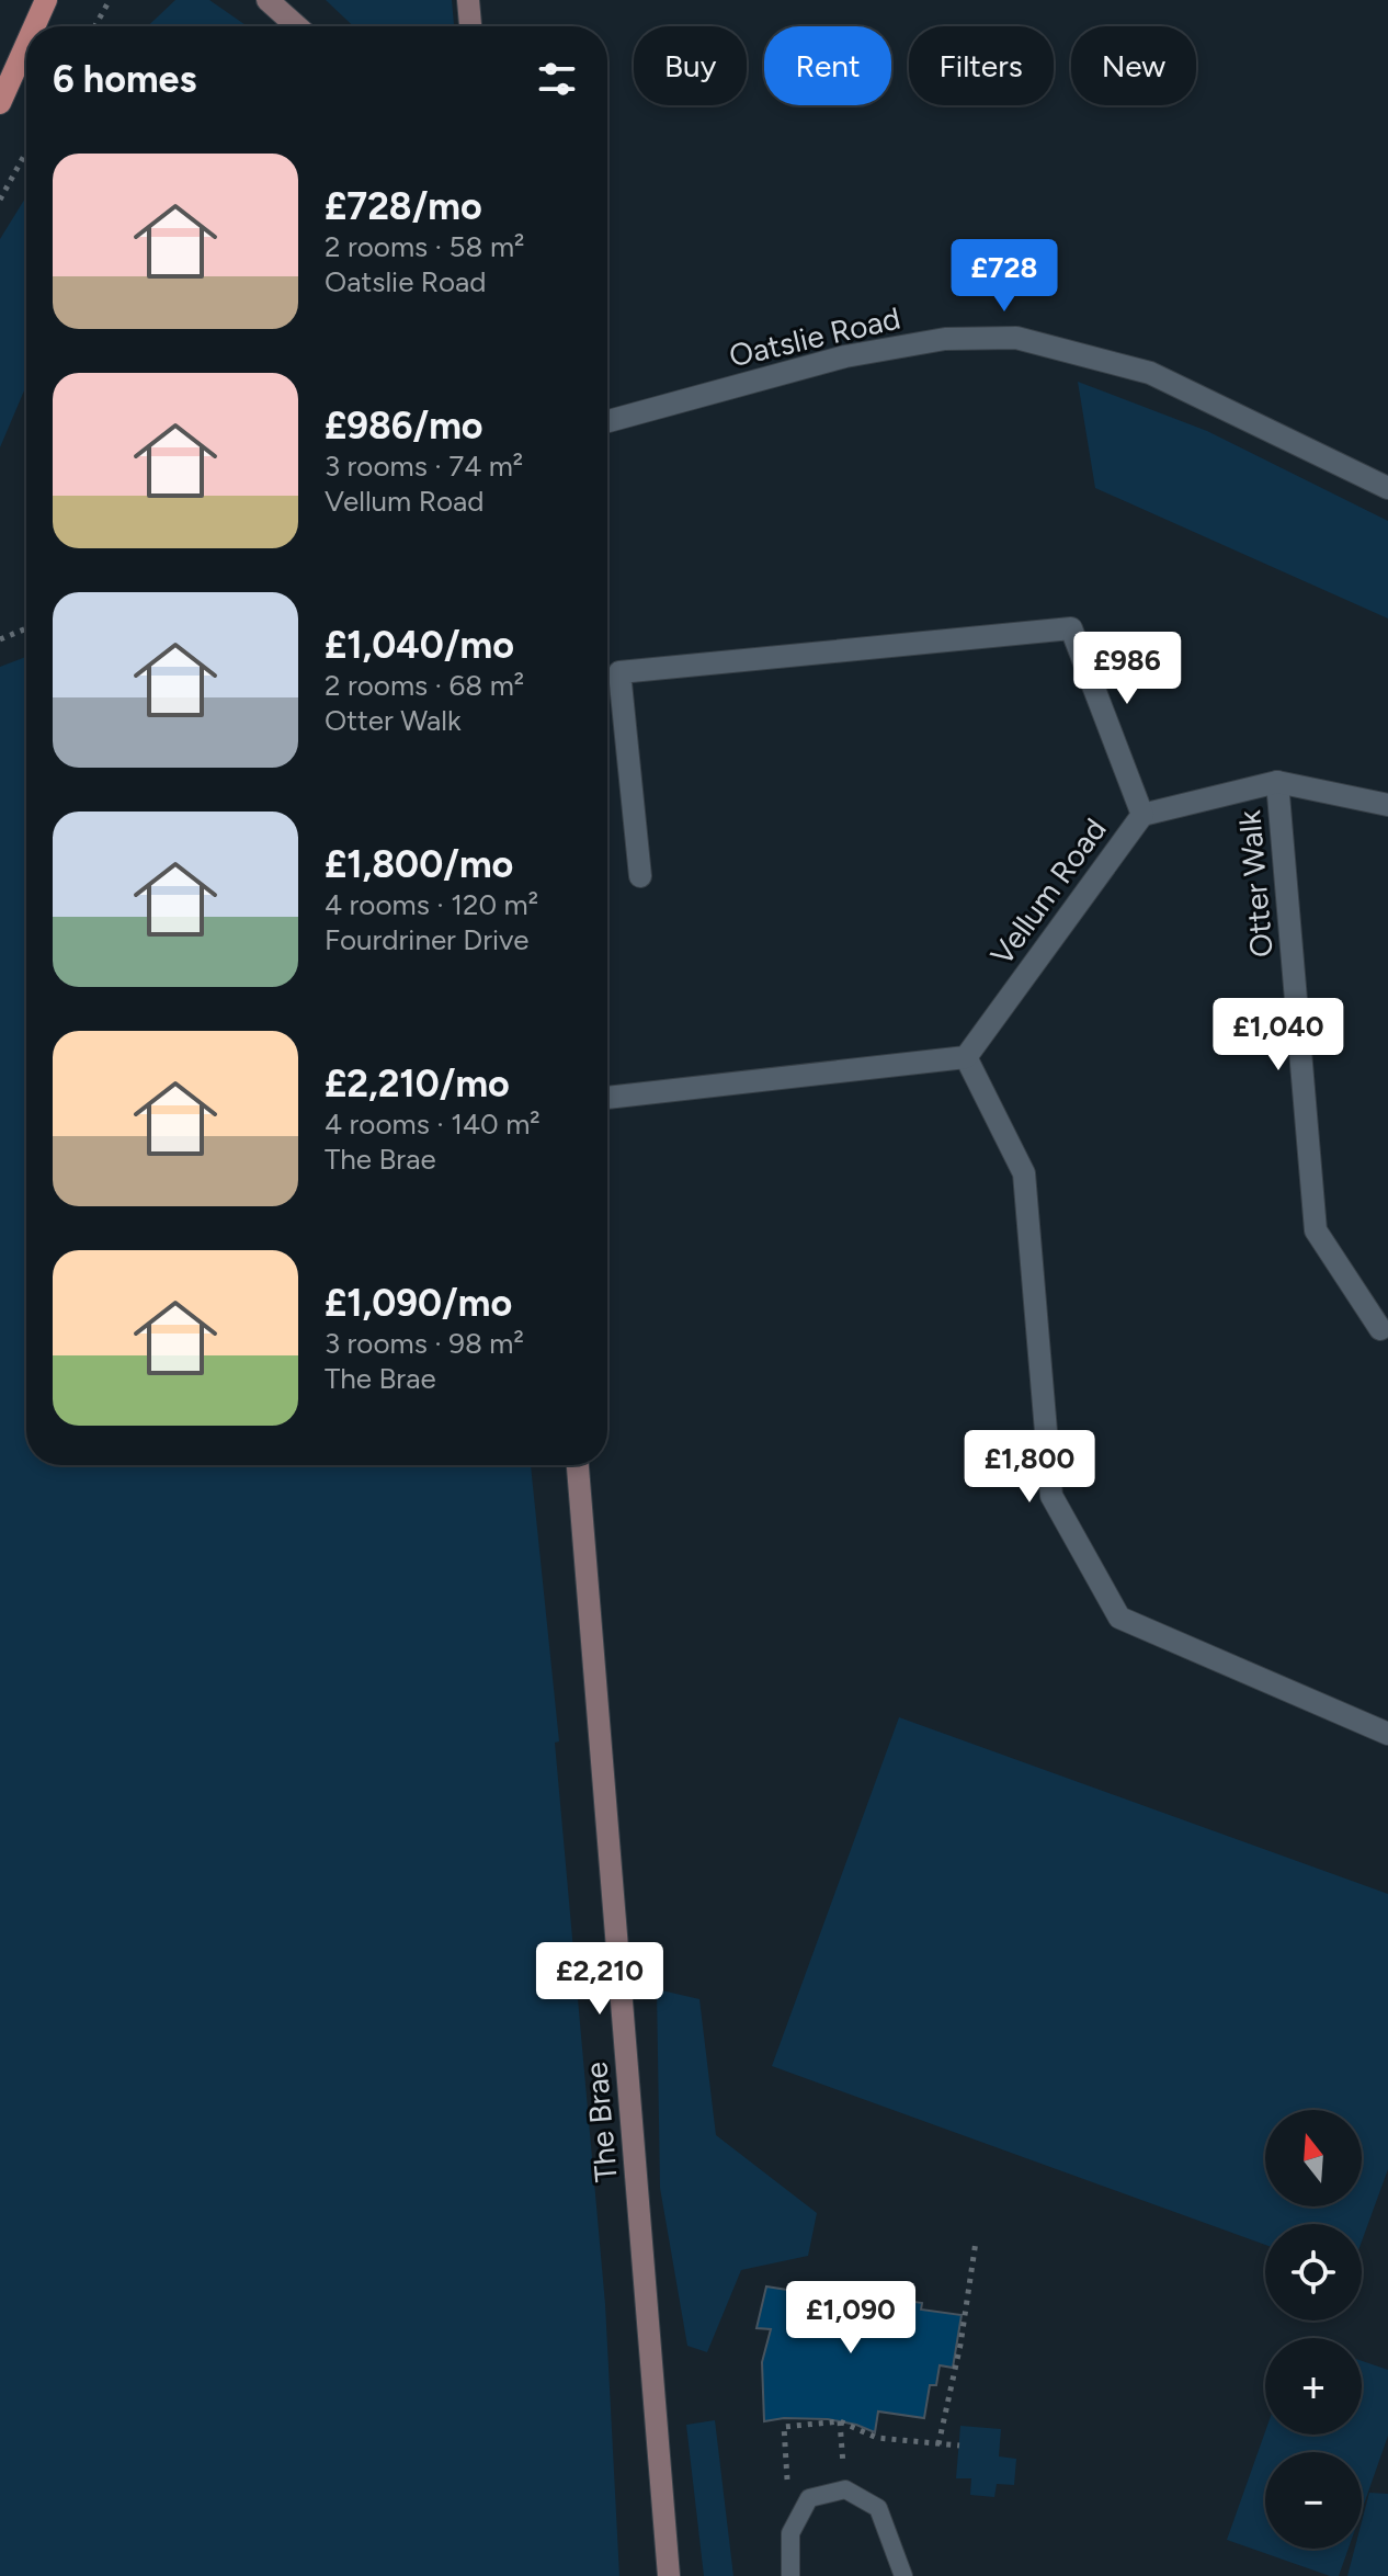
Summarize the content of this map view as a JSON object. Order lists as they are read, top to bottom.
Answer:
{
  "streets": {
    "main road": ["The Brae"],
    "street": ["Oatslie Road", "Otter Walk", "Vellum Road"]
  },
  "north": "top",
  "page": {
    "chip": [
      "Buy",
      "Rent",
      "Filters",
      "New"
    ],
    "heading": "6 homes",
    "list": [
      {
        "name": "£728/mo",
        "note": "2 rooms · 58 m² · Oatslie Road"
      },
      {
        "name": "£986/mo",
        "note": "3 rooms · 74 m² · Vellum Road"
      },
      {
        "name": "£1,040/mo",
        "note": "2 rooms · 68 m² · Otter Walk"
      },
      {
        "name": "£1,800/mo",
        "note": "4 rooms · 120 m² · Fourdriner Drive"
      },
      {
        "name": "£2,210/mo",
        "note": "4 rooms · 140 m² · The Brae"
      },
      {
        "name": "£1,090/mo",
        "note": "3 rooms · 98 m² · The Brae"
      }
    ],
    "price": [
      "£728",
      "£986",
      "£1,040",
      "£1,800",
      "£2,210",
      "£1,090"
    ],
    "map_buttons": ["+", "−"]
  }
}
